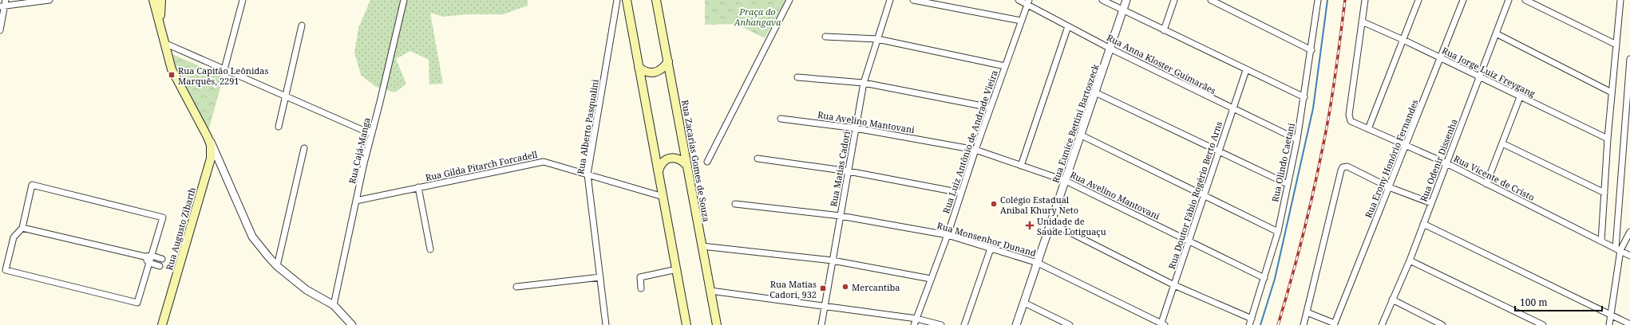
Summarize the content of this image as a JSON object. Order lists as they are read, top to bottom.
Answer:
{
  "streets": {
    "main road": ["Rua Zacarias Gomes de Souza", "Rua Augusto Zibarth"],
    "street": [
      "Rua Anna Kloster Guimarães",
      "Rua Jorge Luiz Freygang",
      "Rua Avelino Mantovani",
      "Rua Eunice Bettini Bartoszeck",
      "Rua Alberto Pasqualini",
      "Rua Luiz Antônio de Andrade Vieira",
      "Rua Cajá-Manga",
      "Rua Erony Honório Fernandes",
      "Rua Odenir Dissenha",
      "Rua Olindo Caetani",
      "Rua Gilda Pitarch Forcadell",
      "Rua Matias Cadori",
      "Rua Vicente de Cristo",
      "Rua Doutor Fábio Rogério Berto Arns",
      "Rua Monsenhor Dunand"
    ]
  },
  "crossings": [
    ["Rua Anna Kloster Guimarães", "Rua Eunice Bettini Bartoszeck"],
    ["Rua Anna Kloster Guimarães", "Rua Luiz Antônio de Andrade Vieira"],
    ["Rua Anna Kloster Guimarães", "Rua Olindo Caetani"],
    ["Rua Anna Kloster Guimarães", "Rua Doutor Fábio Rogério Berto Arns"],
    ["Rua Jorge Luiz Freygang", "Rua Erony Honório Fernandes"],
    ["Rua Jorge Luiz Freygang", "Rua Odenir Dissenha"],
    ["Rua Jorge Luiz Freygang", "Rua Vicente de Cristo"],
    ["Rua Avelino Mantovani", "Rua Eunice Bettini Bartoszeck"],
    ["Rua Avelino Mantovani", "Rua Luiz Antônio de Andrade Vieira"],
    ["Rua Avelino Mantovani", "Rua Olindo Caetani"],
    ["Rua Avelino Mantovani", "Rua Matias Cadori"],
    ["Rua Avelino Mantovani", "Rua Doutor Fábio Rogério Berto Arns"],
    ["Rua Eunice Bettini Bartoszeck", "Rua Monsenhor Dunand"],
    ["Rua Alberto Pasqualini", "Rua Gilda Pitarch Forcadell"],
    ["Rua Luiz Antônio de Andrade Vieira", "Rua Monsenhor Dunand"],
    ["Rua Cajá-Manga", "Rua Gilda Pitarch Forcadell"],
    ["Rua Erony Honório Fernandes", "Rua Vicente de Cristo"],
    ["Rua Odenir Dissenha", "Rua Vicente de Cristo"],
    ["Rua Matias Cadori", "Rua Monsenhor Dunand"],
    ["Rua Doutor Fábio Rogério Berto Arns", "Rua Monsenhor Dunand"]
  ],
  "parks": ["Praça do Anhangava"],
  "places": {
    "transit": ["Rua Capitão Leônidas Marquês, 2291", "Rua Matias Cadori, 932"],
    "other": ["Colégio Estadual Anibal Khury Neto", "Mercantiba"],
    "health": ["Unidade de Saúde Lotiguaçu"]
  },
  "scale_bar": "100 m"
}
